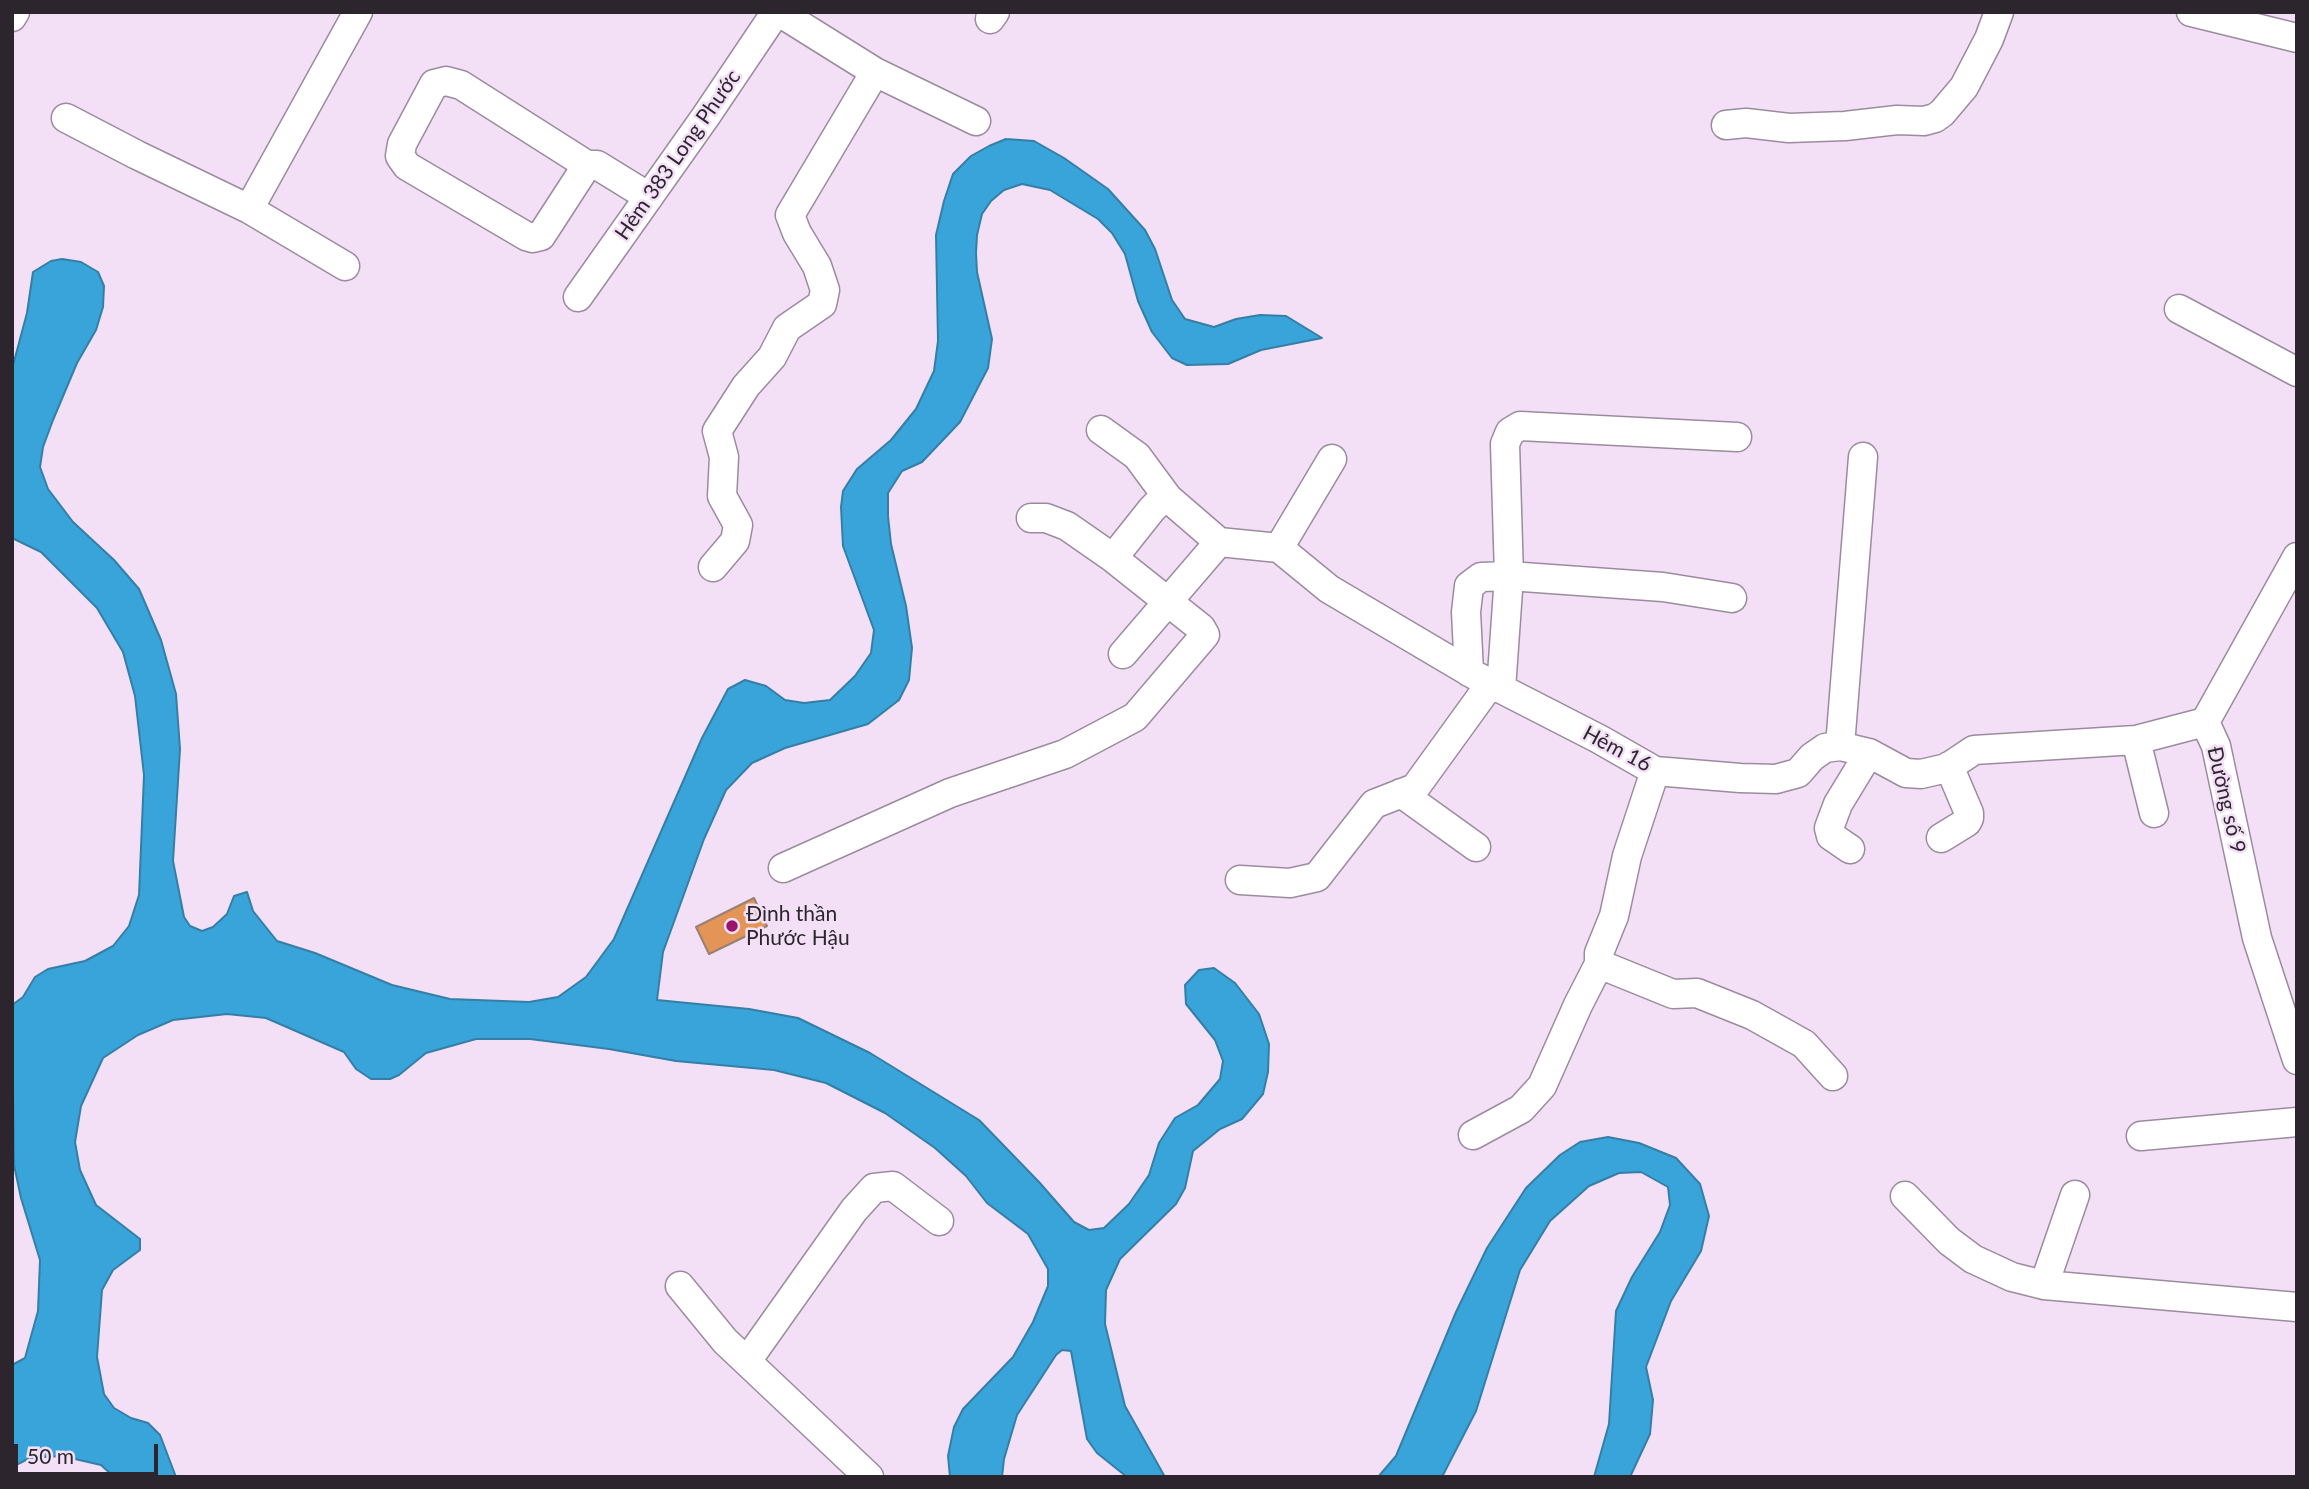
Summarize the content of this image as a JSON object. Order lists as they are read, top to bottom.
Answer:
{
  "streets": {
    "street": ["Hẻm 383 Long Phước", "Hẻm 16", "Đường số 9"]
  },
  "places": ["Đình thần Phước Hậu"],
  "scale_bar": "50 m"
}
